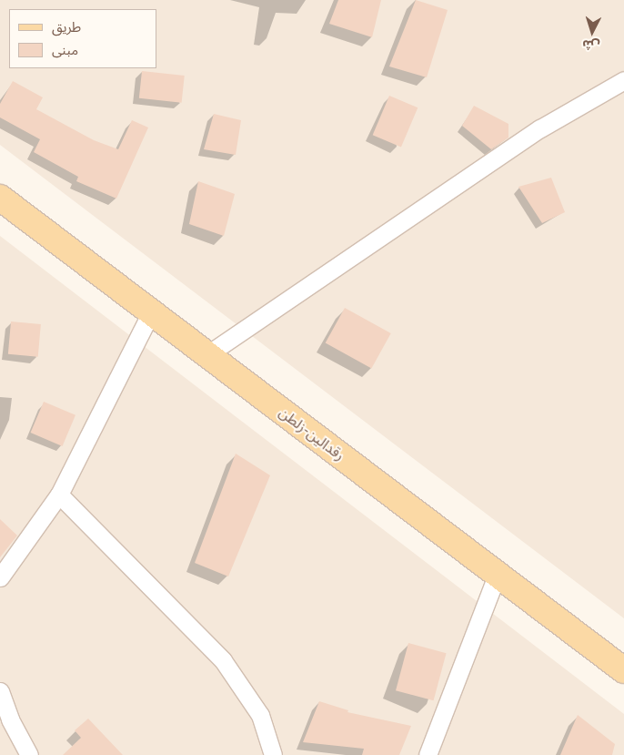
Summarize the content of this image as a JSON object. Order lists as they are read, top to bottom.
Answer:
{
  "streets": {
    "main road": ["رقدالين-زلطن"]
  },
  "legend": ["طريق", "مبنى"],
  "north": "bottom"
}
